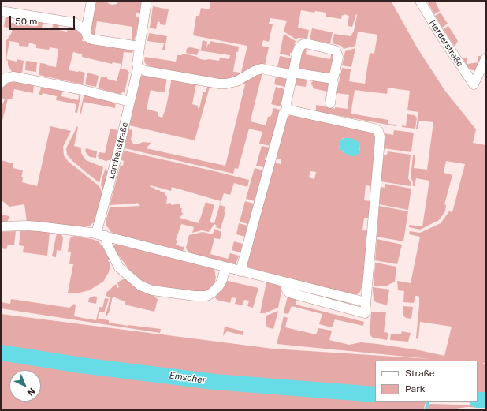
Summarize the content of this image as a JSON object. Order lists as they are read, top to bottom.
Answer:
{
  "streets": {
    "street": ["Herderstraße", "Lerchenstraße"]
  },
  "water": ["Emscher"],
  "legend": ["Straße", "Park"],
  "scale_bar": "50 m",
  "north": "bottom right"
}
